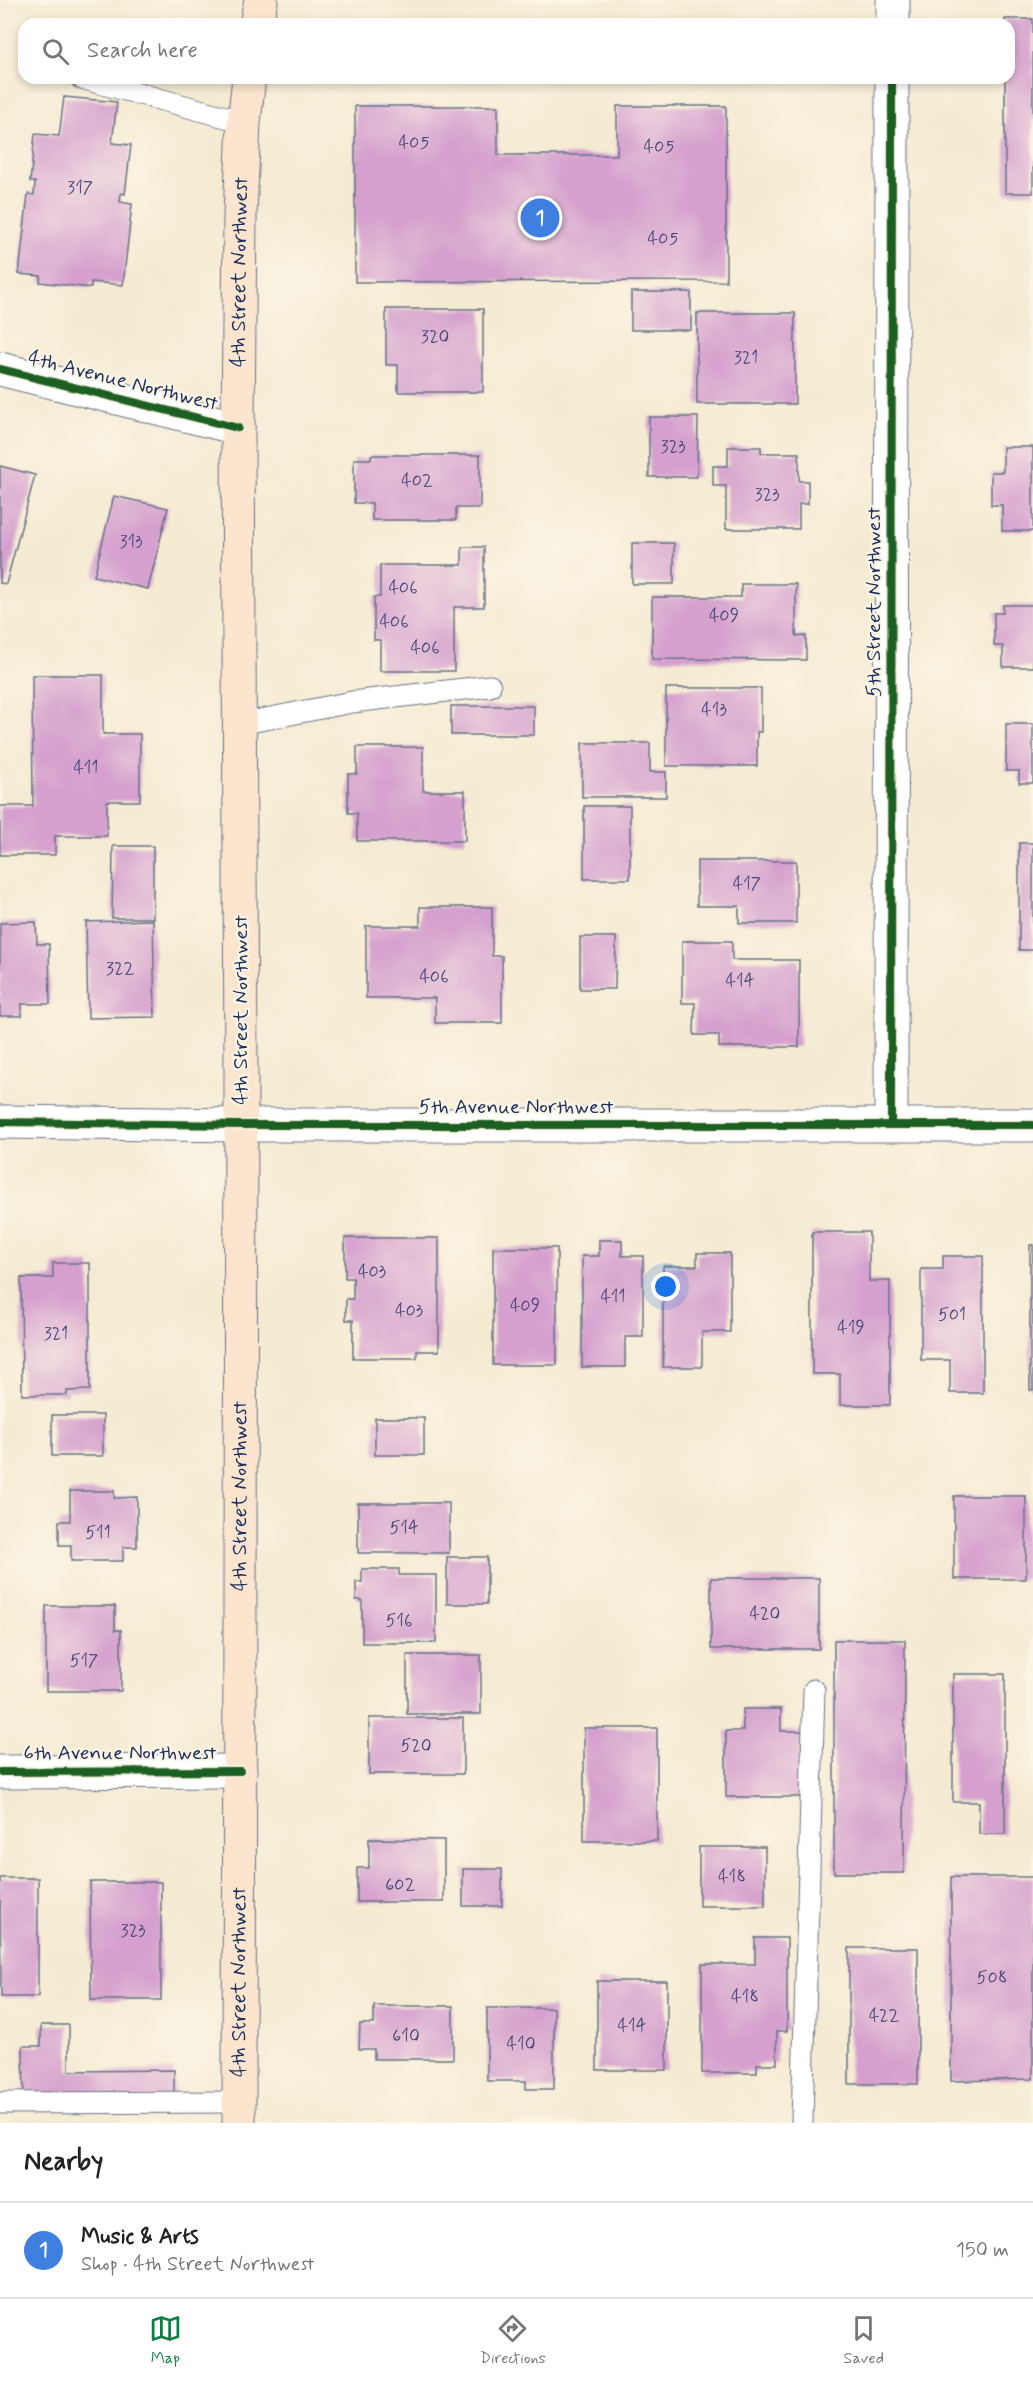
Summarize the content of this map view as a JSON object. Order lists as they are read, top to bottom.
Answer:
{
  "streets": {
    "main road": ["4th Street Northwest"],
    "street": [
      "4th Avenue Northwest",
      "5th Street Northwest",
      "5th Avenue Northwest",
      "6th Avenue Northwest"
    ]
  },
  "crossings": [
    ["4th Street Northwest", "4th Avenue Northwest"],
    ["4th Street Northwest", "5th Avenue Northwest"],
    ["4th Street Northwest", "6th Avenue Northwest"],
    ["5th Street Northwest", "5th Avenue Northwest"]
  ],
  "house_numbers": [
    "405",
    "405",
    "317",
    "405",
    "320",
    "321",
    "323",
    "402",
    "323",
    "313",
    "406",
    "409",
    "406",
    "406",
    "413",
    "411",
    "417",
    "322",
    "406",
    "414",
    "403",
    "411",
    "409",
    "403",
    "501",
    "419",
    "321",
    "514",
    "511",
    "420",
    "516",
    "517",
    "520",
    "418",
    "602",
    "323",
    "508",
    "418",
    "422",
    "414",
    "610",
    "410"
  ],
  "page": {
    "search": "Search here",
    "pins": "1",
    "heading": "Nearby",
    "list": [
      {
        "mark": "1",
        "name": "Music & Arts",
        "note": "Shop · 4th Street Northwest",
        "value": "150 m"
      }
    ],
    "nav": ["Map", "Directions", "Saved"]
  }
}
